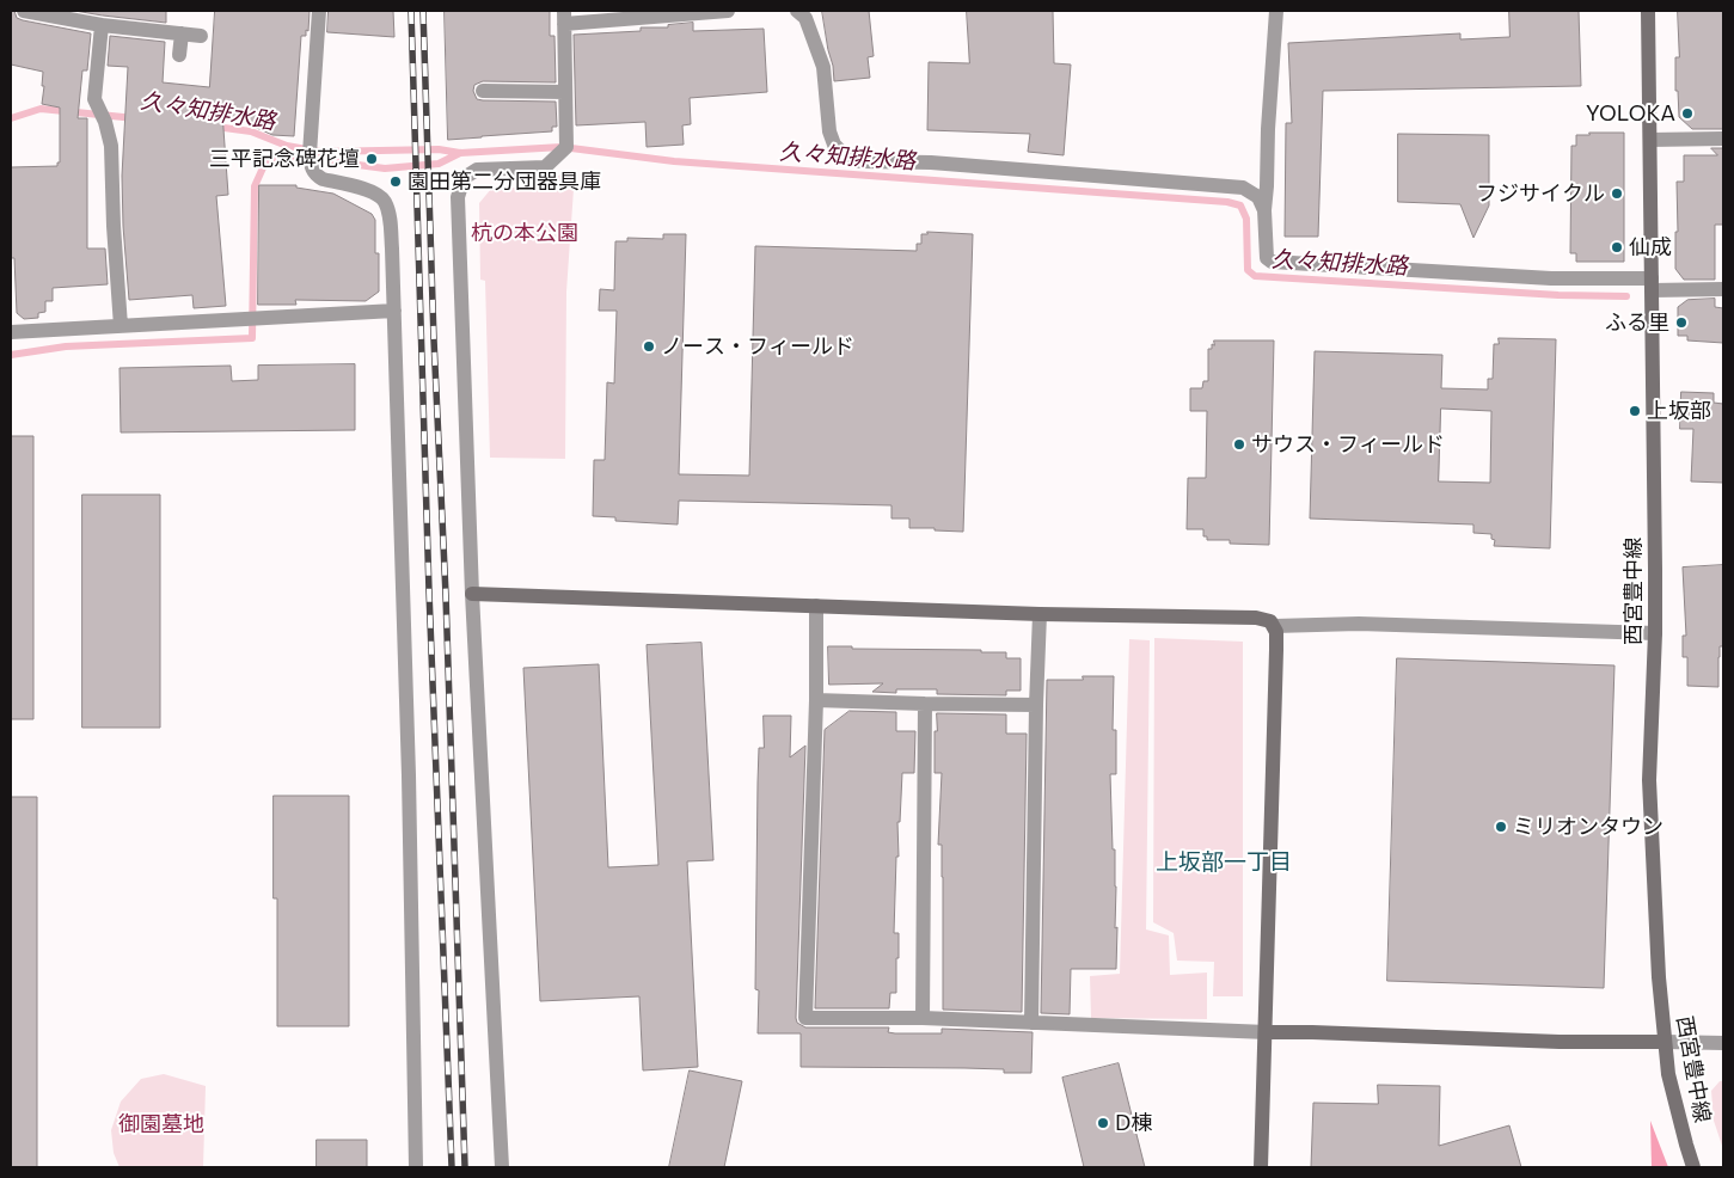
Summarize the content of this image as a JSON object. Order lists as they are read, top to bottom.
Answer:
{
  "streets": {
    "street": ["西宮豊中線"]
  },
  "districts": ["上坂部一丁目"],
  "water": ["久々知排水路"],
  "parks": ["杭の本公園", "御園墓地"],
  "places": [
    "YOLOKA",
    "三平記念碑花壇",
    "園田第二分団器具庫",
    "フジサイクル",
    "仙成",
    "ふる里",
    "ノース・フィールド",
    "上坂部",
    "サウス・フィールド",
    "ミリオンタウン",
    "D棟"
  ]
}
